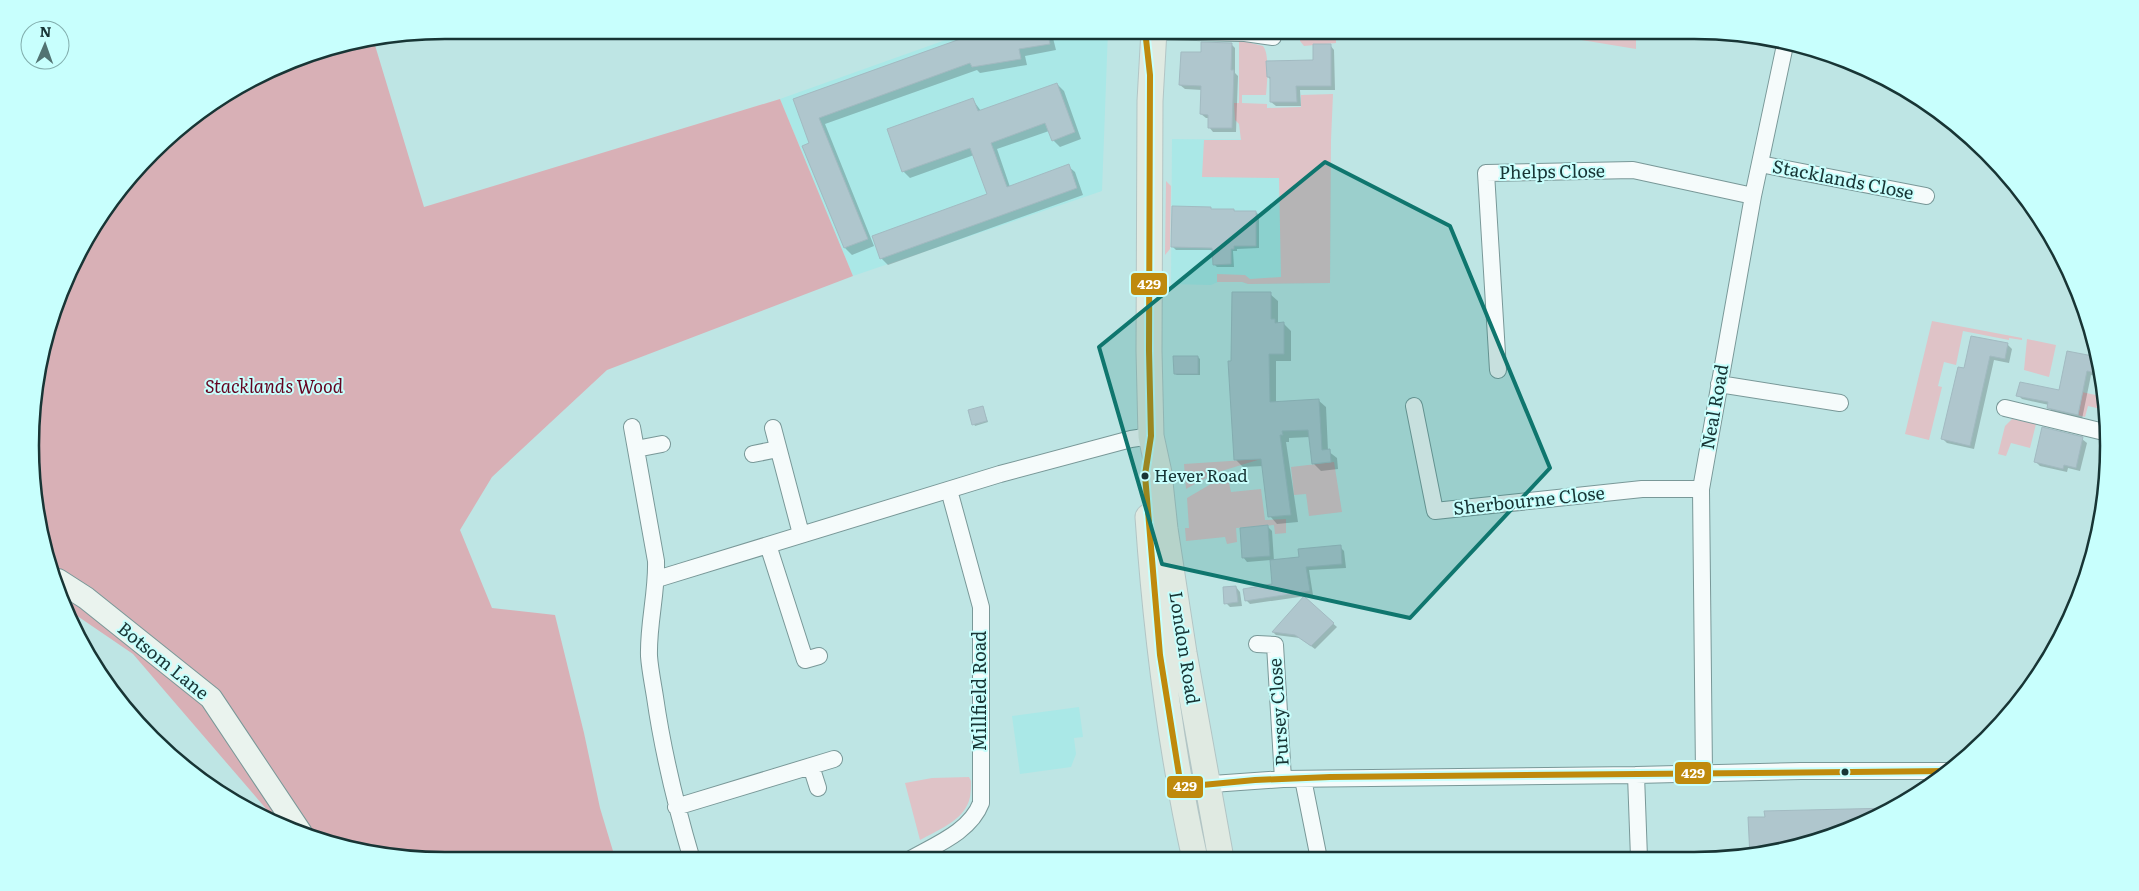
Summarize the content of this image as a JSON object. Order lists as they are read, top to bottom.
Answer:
{
  "streets": {
    "main road": ["London Road"],
    "street": [
      "Phelps Close",
      "Stacklands Close",
      "Neal Road",
      "Sherbourne Close",
      "Botsom Lane",
      "Millfield Road",
      "Pursey Close"
    ]
  },
  "crossings": [
    ["Phelps Close", "Neal Road"],
    ["Stacklands Close", "Neal Road"],
    ["Neal Road", "Sherbourne Close"]
  ],
  "parks": ["Stacklands Wood"],
  "places": ["Hever Road"],
  "lines": ["transit line 429"],
  "north": "top"
}
